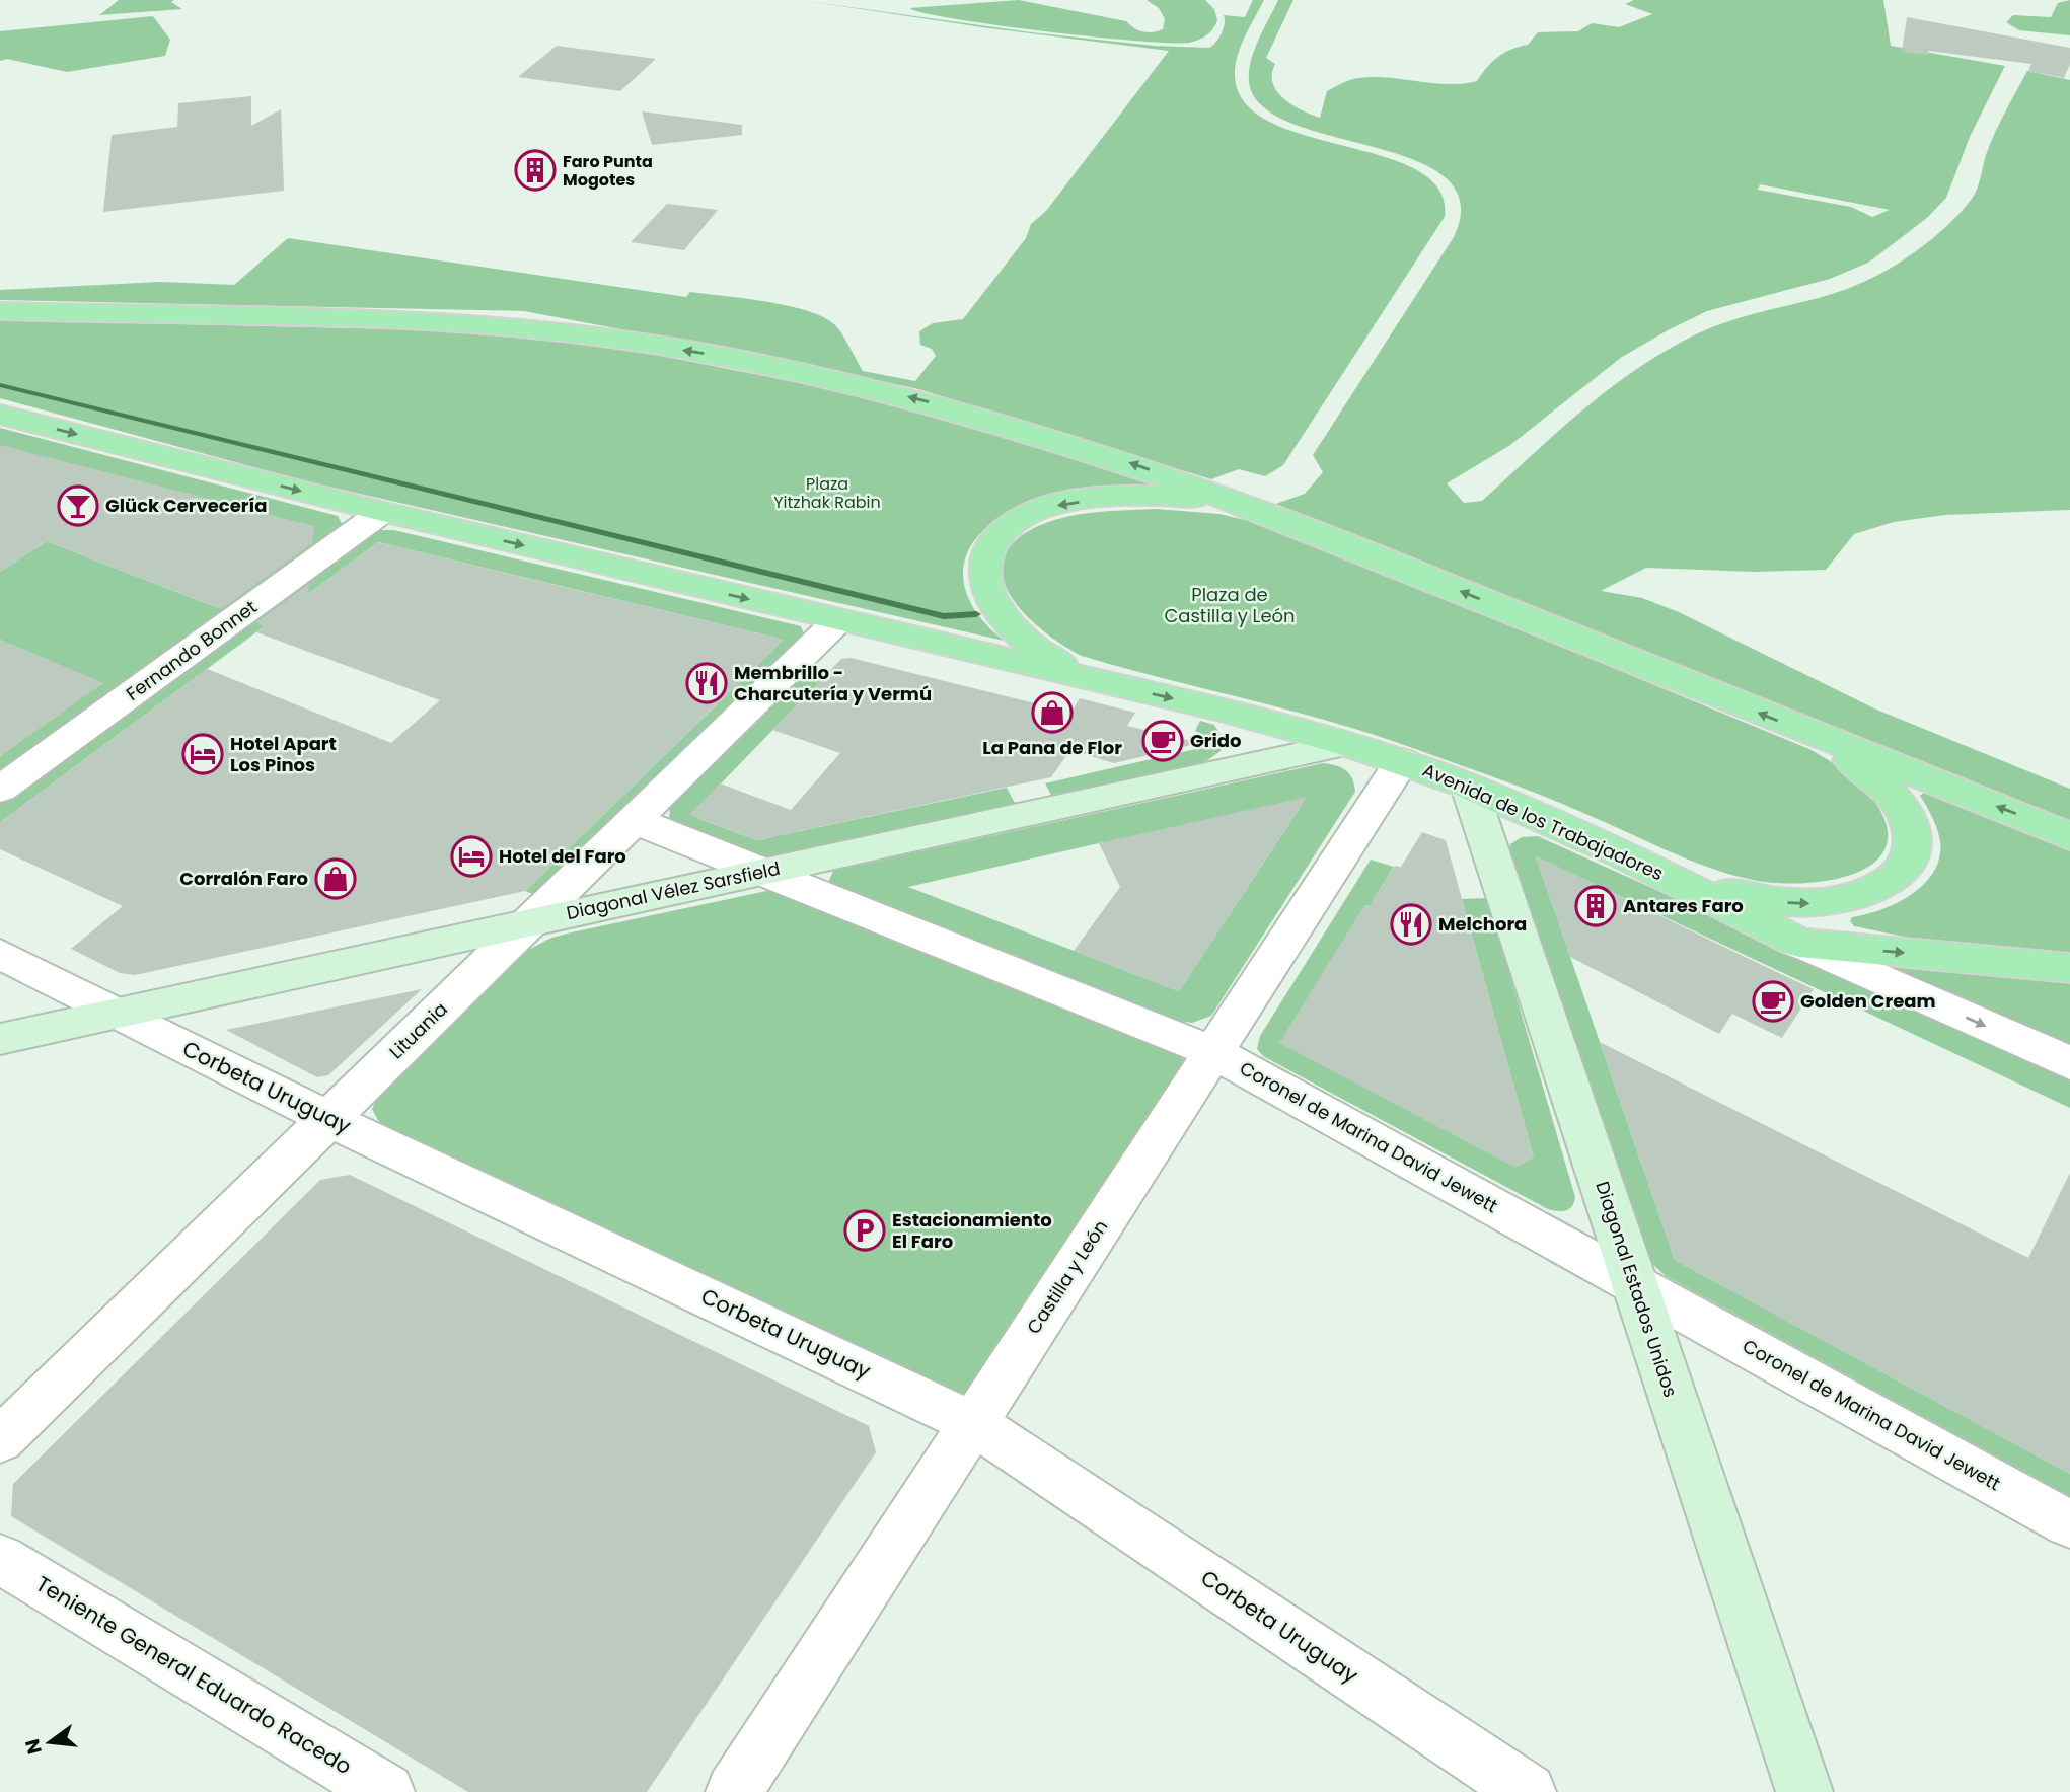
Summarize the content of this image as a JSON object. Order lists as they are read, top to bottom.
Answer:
{
  "streets": {
    "main road": ["Avenida de los Trabajadores", "Diagonal Vélez Sarsfield", "Diagonal Estados Unidos"],
    "street": [
      "Fernando Bonnet",
      "Lituania",
      "Corbeta Uruguay",
      "Coronel de Marina David Jewett",
      "Castilla y León",
      "Teniente General Eduardo Racedo"
    ]
  },
  "crossings": [
    ["Avenida de los Trabajadores", "Diagonal Vélez Sarsfield"],
    ["Avenida de los Trabajadores", "Castilla y León"],
    ["Avenida de los Trabajadores", "Diagonal Estados Unidos"],
    ["Diagonal Vélez Sarsfield", "Lituania"],
    ["Diagonal Vélez Sarsfield", "Corbeta Uruguay"],
    ["Diagonal Vélez Sarsfield", "Coronel de Marina David Jewett"],
    ["Lituania", "Corbeta Uruguay"],
    ["Lituania", "Coronel de Marina David Jewett"],
    ["Corbeta Uruguay", "Castilla y León"],
    ["Coronel de Marina David Jewett", "Castilla y León"],
    ["Coronel de Marina David Jewett", "Diagonal Estados Unidos"]
  ],
  "parks": ["Plaza Yitzhak Rabin", "Plaza de Castilla y León"],
  "places": {
    "building": ["Faro Punta Mogotes", "Antares Faro"],
    "bar": ["Glück Cervecería"],
    "restaurant": ["Membrillo - Charcutería y Vermú", "Melchora"],
    "shop": ["La Pana de Flor", "Corralón Faro"],
    "cafe": ["Grido", "Golden Cream"],
    "hotel": ["Hotel Apart Los Pinos", "Hotel del Faro"],
    "parking": ["Estacionamiento El Faro"]
  },
  "north": "left"
}
